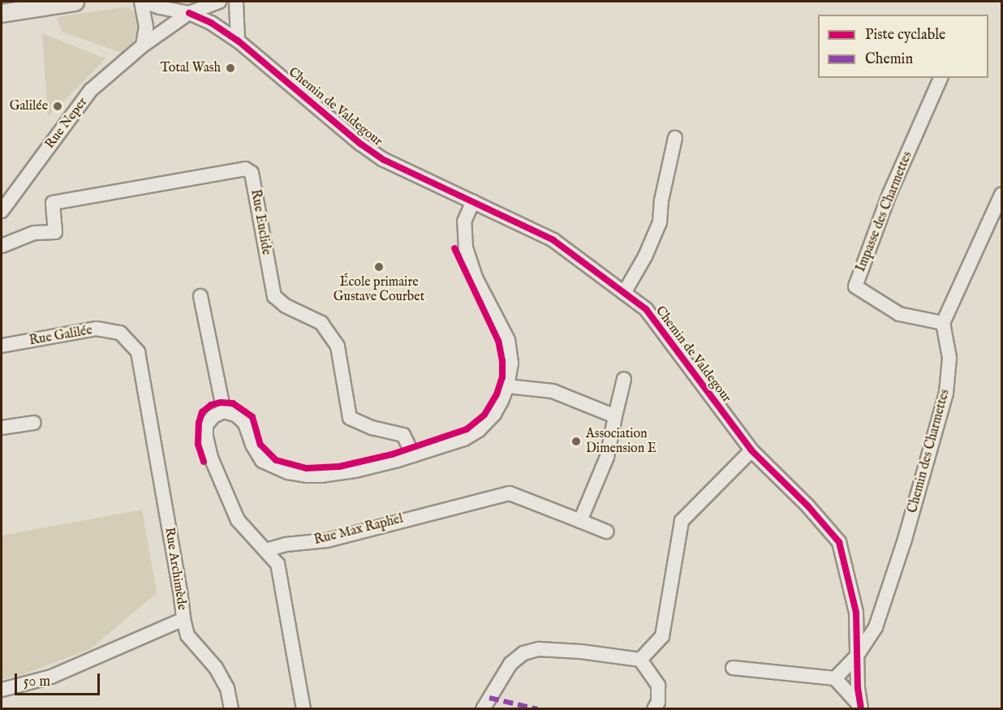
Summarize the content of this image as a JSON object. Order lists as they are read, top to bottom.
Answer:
{
  "streets": {
    "street": [
      "Chemin de Valdegour",
      "Rue Neper",
      "Impasse des Charmettes",
      "Rue Euclide",
      "Rue Galilée",
      "Chemin des Charmettes",
      "Rue Max Raphel",
      "Rue Archimède"
    ]
  },
  "crossings": [
    ["Chemin de Valdegour", "Rue Neper"],
    ["Chemin de Valdegour", "Chemin des Charmettes"],
    ["Impasse des Charmettes", "Chemin des Charmettes"],
    ["Rue Galilée", "Rue Archimède"]
  ],
  "places": [
    "Total Wash",
    "Galilée",
    "École primaire Gustave Courbet",
    "Association Dimension E"
  ],
  "legend": ["Piste cyclable", "Chemin"],
  "scale_bar": "50 m"
}
